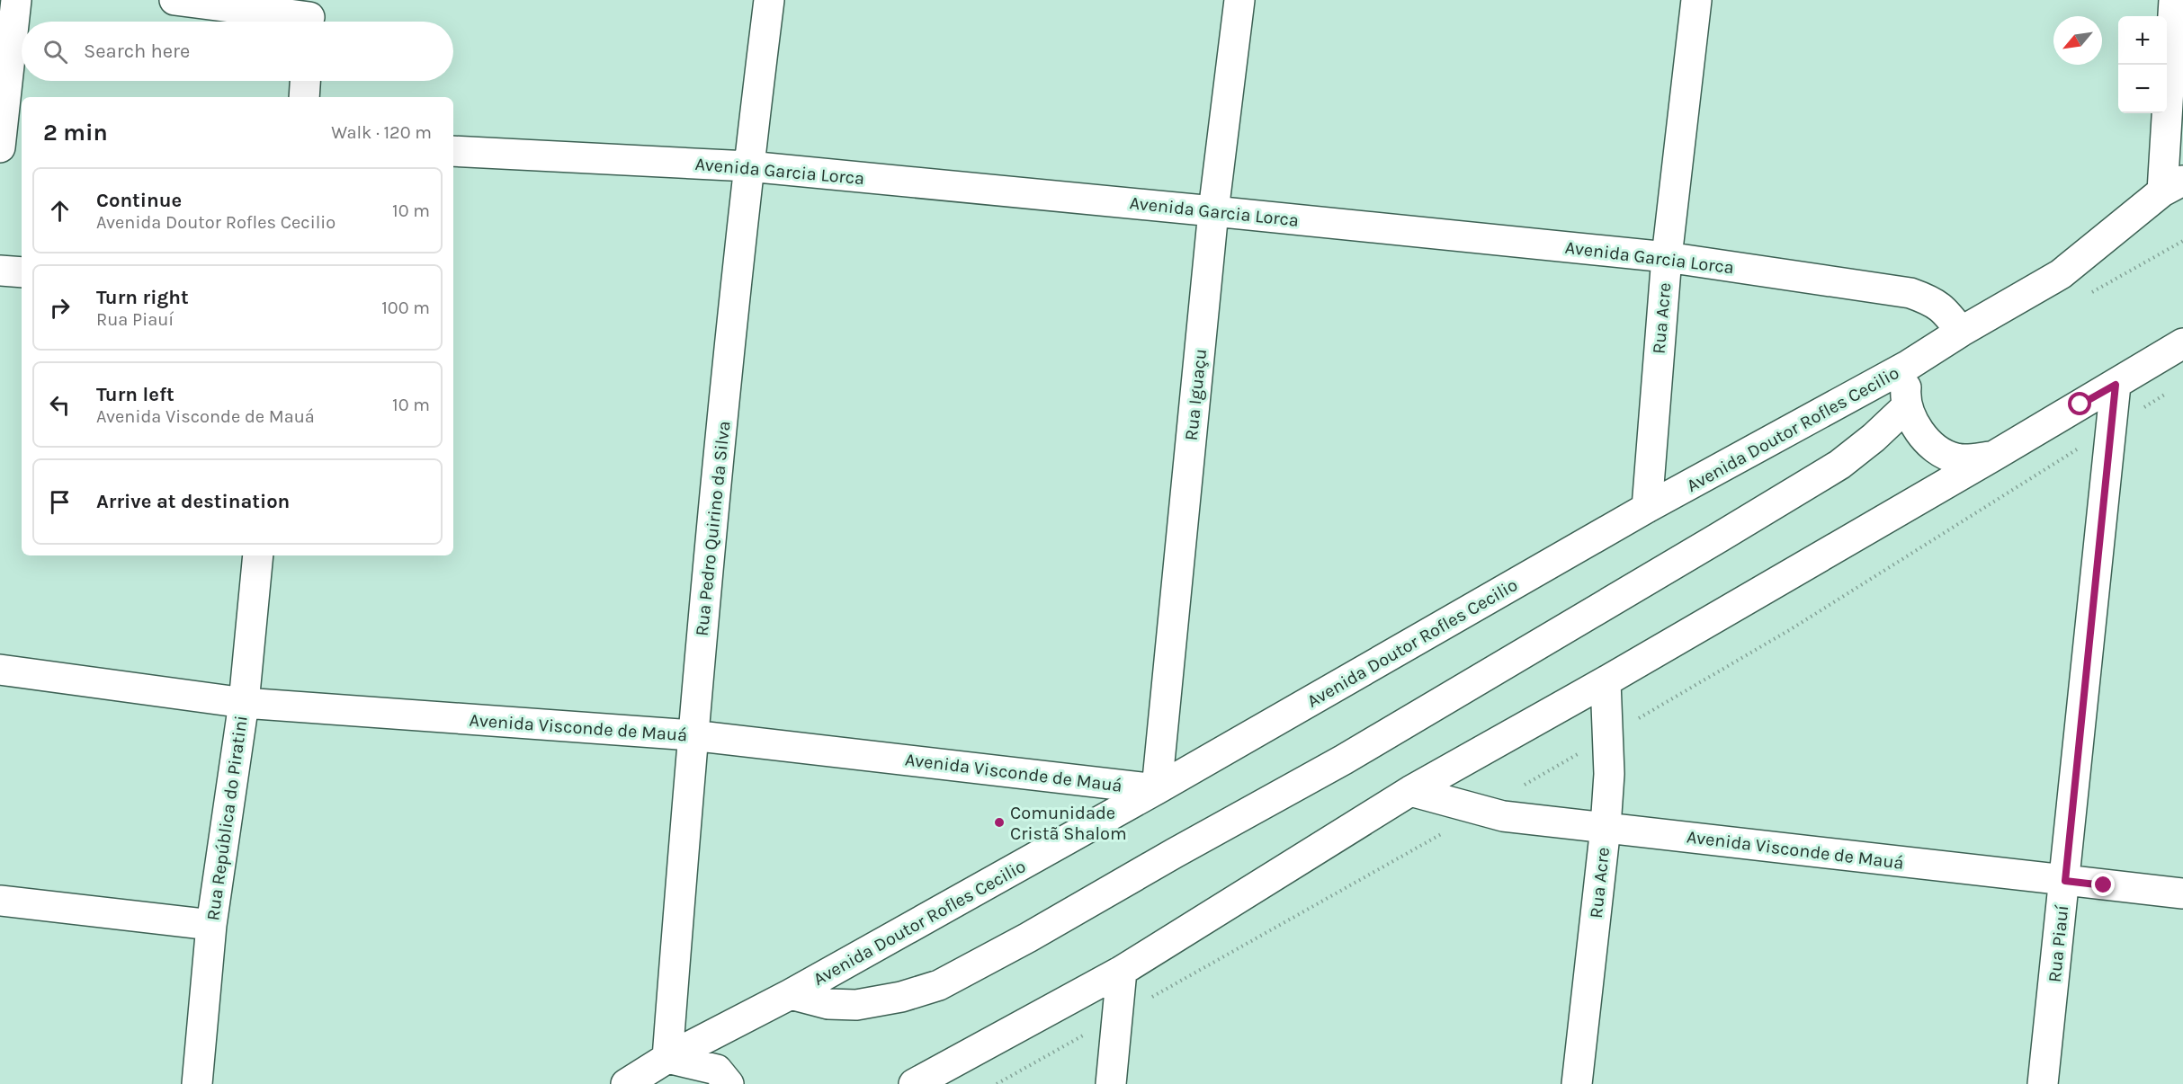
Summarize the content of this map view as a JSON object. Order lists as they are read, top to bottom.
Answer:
{
  "streets": {
    "street": [
      "Avenida Garcia Lorca",
      "Rua Acre",
      "Rua Iguaçu",
      "Avenida Doutor Rofles Cecilio",
      "Rua Pedro Quirino da Silva",
      "Avenida Visconde de Mauá",
      "Rua República do Piratini",
      "Rua Piauí"
    ]
  },
  "crossings": [
    ["Avenida Garcia Lorca", "Rua Acre"],
    ["Avenida Garcia Lorca", "Rua Iguaçu"],
    ["Avenida Garcia Lorca", "Avenida Doutor Rofles Cecilio"],
    ["Avenida Garcia Lorca", "Rua Pedro Quirino da Silva"],
    ["Rua Acre", "Avenida Doutor Rofles Cecilio"],
    ["Rua Acre", "Avenida Visconde de Mauá"],
    ["Rua Iguaçu", "Avenida Doutor Rofles Cecilio"],
    ["Rua Iguaçu", "Avenida Visconde de Mauá"],
    ["Avenida Doutor Rofles Cecilio", "Rua Pedro Quirino da Silva"],
    ["Avenida Doutor Rofles Cecilio", "Avenida Visconde de Mauá"],
    ["Rua Pedro Quirino da Silva", "Avenida Visconde de Mauá"],
    ["Avenida Visconde de Mauá", "Rua República do Piratini"],
    ["Avenida Visconde de Mauá", "Rua Piauí"]
  ],
  "places": ["Comunidade Cristã Shalom"],
  "north": "bottom left",
  "page": {
    "map_buttons": ["+", "−"],
    "search": "Search here",
    "heading": ["2 min", "Walk · 120 m"],
    "list": [
      ["Continue", "Avenida Doutor Rofles Cecilio", "10 m"],
      ["Turn right", "Rua Piauí", "100 m"],
      ["Turn left", "Avenida Visconde de Mauá", "10 m"],
      "Arrive at destination"
    ]
  }
}
